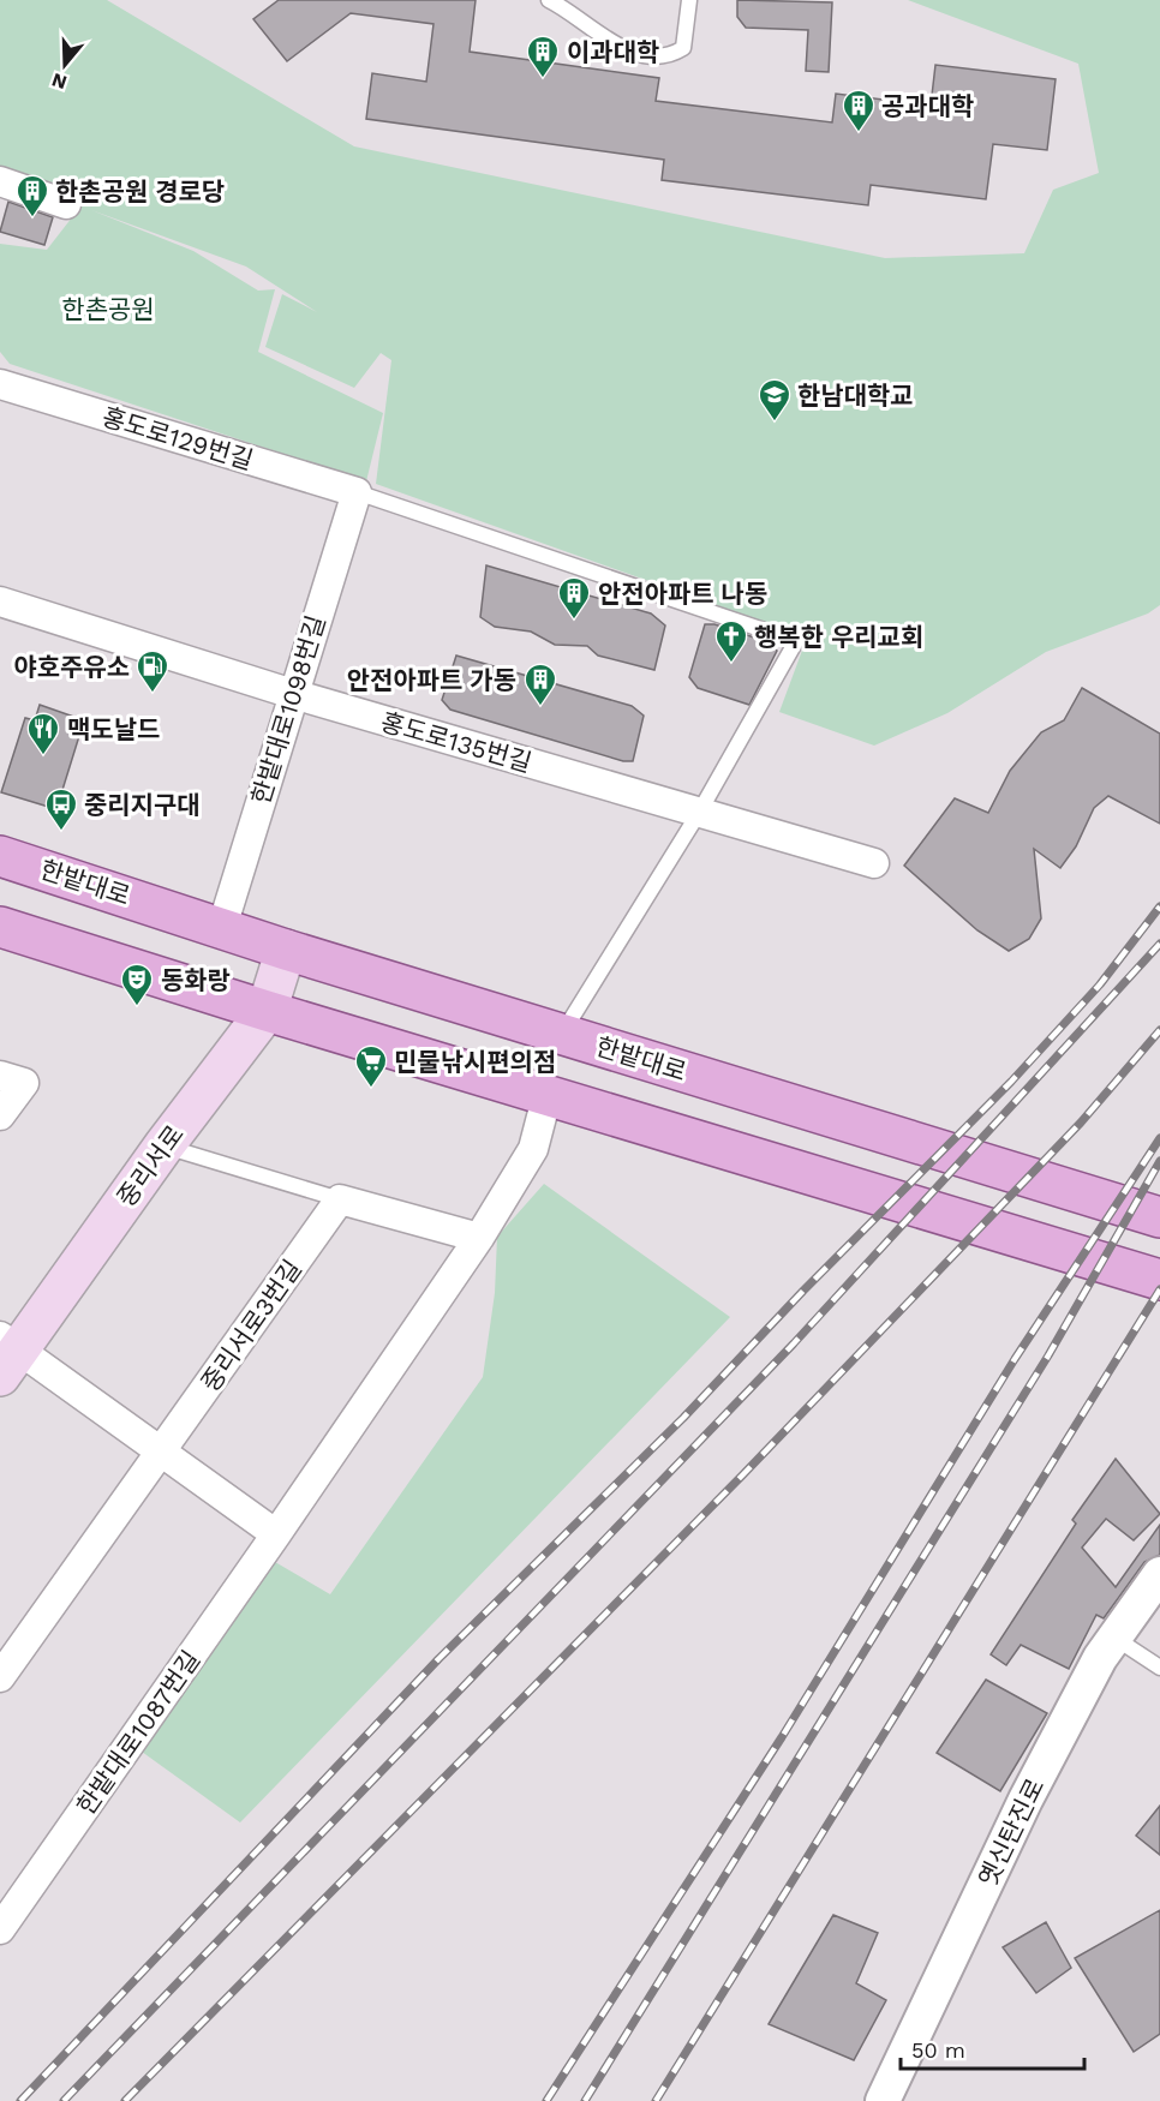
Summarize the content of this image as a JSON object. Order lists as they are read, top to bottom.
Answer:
{
  "streets": {
    "main road": ["한밭대로", "중리서로"],
    "street": [
      "홍도로129번길",
      "한밭대로1098번길",
      "홍도로135번길",
      "중리서로3번길",
      "한밭대로1087번길",
      "옛신탄진로"
    ]
  },
  "crossings": [
    ["홍도로129번길", "한밭대로1098번길"],
    ["한밭대로1098번길", "홍도로135번길"],
    ["한밭대로1098번길", "한밭대로"],
    ["한밭대로", "중리서로"]
  ],
  "parks": ["한촌공원"],
  "places": {
    "building": [
      "이과대학",
      "공과대학",
      "한촌공원 경로당",
      "안전아파트 나동",
      "안전아파트 가동"
    ],
    "school or university": ["한남대학교"],
    "church": ["행복한 우리교회"],
    "fuel station": ["야호주유소"],
    "restaurant": ["맥도날드"],
    "bus stop": ["중리지구대"],
    "theatre": ["동화랑"],
    "supermarket": ["민물낚시편의점"]
  },
  "scale_bar": "50 m",
  "north": "bottom"
}
